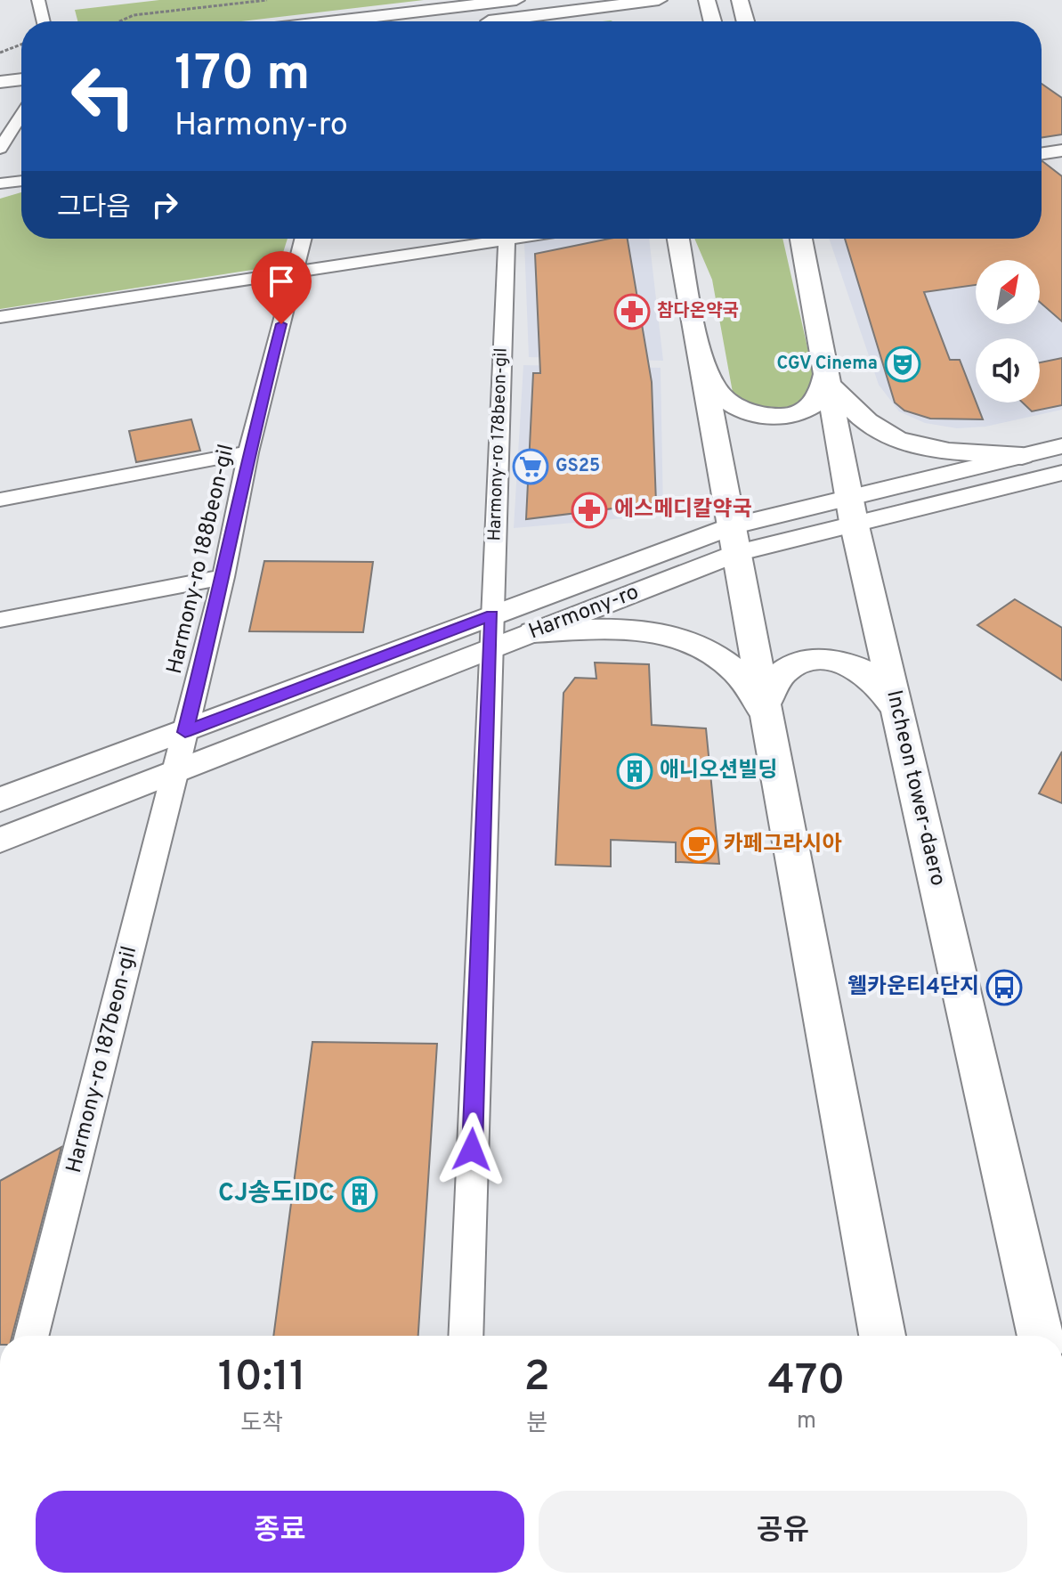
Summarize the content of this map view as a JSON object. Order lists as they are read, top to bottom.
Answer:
{
  "streets": {
    "main road": ["Incheon tower-daero"],
    "street": [
      "Harmony-ro 178beon-gil",
      "Harmony-ro 188beon-gil",
      "Harmony-ro",
      "Harmony-ro 187beon-gil"
    ]
  },
  "crossings": [
    ["Harmony-ro 178beon-gil", "Harmony-ro"],
    ["Harmony-ro 188beon-gil", "Harmony-ro"],
    ["Harmony-ro 188beon-gil", "Harmony-ro 187beon-gil"],
    ["Harmony-ro", "Incheon tower-daero"],
    ["Harmony-ro", "Harmony-ro 187beon-gil"]
  ],
  "places": {
    "pharmacy": ["참다온약국", "에스메디칼약국"],
    "theatre": ["CGV Cinema"],
    "supermarket": ["GS25"],
    "building": ["애니오션빌딩", "CJ송도IDC"],
    "cafe": ["카페그라시아"],
    "bus stop": ["웰카운티4단지"]
  },
  "north": "top right",
  "page": {
    "turn": ["170 m", "Harmony-ro"],
    "then": "그다음",
    "eta": [
      "10:11",
      "도착",
      "2",
      "분",
      "470",
      "m"
    ],
    "buttons": ["종료", "공유"]
  }
}
